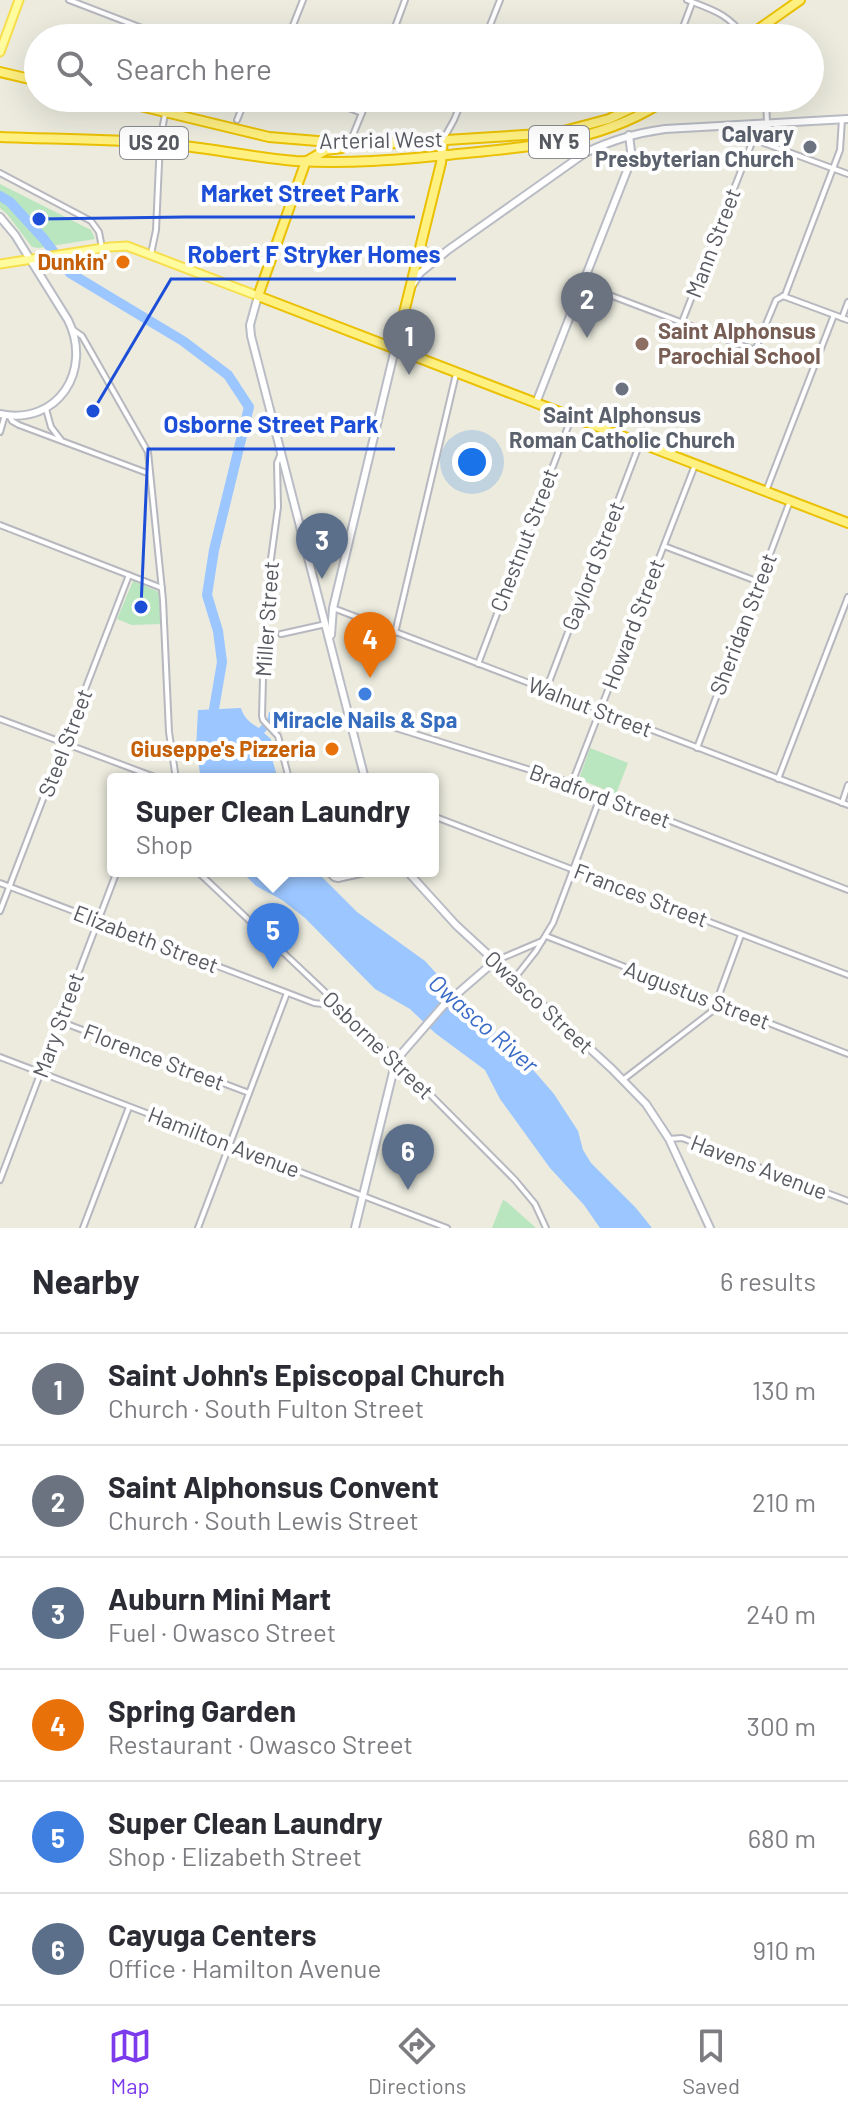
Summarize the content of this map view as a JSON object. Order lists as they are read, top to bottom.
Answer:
{
  "streets": {
    "highway": ["Arterial West", "NY 5", "US 20"],
    "street": [
      "Mann Street",
      "Chestnut Street",
      "Gaylord Street",
      "Miller Street",
      "Howard Street",
      "Sheridan Street",
      "Walnut Street",
      "Steel Street",
      "Bradford Street",
      "Frances Street",
      "Elizabeth Street",
      "Augustus Street",
      "Owasco Street",
      "Mary Street",
      "Osborne Street",
      "Florence Street",
      "Hamilton Avenue",
      "Havens Avenue"
    ]
  },
  "crossings": [
    ["NY 5", "US 20"],
    ["Chestnut Street", "Walnut Street"],
    ["Gaylord Street", "Walnut Street"],
    ["Howard Street", "Walnut Street"],
    ["Howard Street", "Bradford Street"],
    ["Sheridan Street", "Walnut Street"],
    ["Steel Street", "Elizabeth Street"],
    ["Elizabeth Street", "Mary Street"],
    ["Elizabeth Street", "Osborne Street"],
    ["Owasco Street", "Havens Avenue"],
    ["Mary Street", "Florence Street"],
    ["Mary Street", "Hamilton Avenue"]
  ],
  "water": ["Owasco River"],
  "places": [
    "Calvary Presbyterian Church",
    "Market Street Park",
    "Dunkin'",
    "Saint Alphonsus Parochial School",
    "Saint Alphonsus Roman Catholic Church",
    "Robert F Stryker Homes",
    "Osborne Street Park",
    "Miracle Nails & Spa",
    "Giuseppe's Pizzeria"
  ],
  "page": {
    "search": "Search here",
    "pins": [
      "2",
      "1",
      "3",
      "4",
      "5",
      "6"
    ],
    "popup": ["Super Clean Laundry", "Shop"],
    "heading": ["Nearby", "6 results"],
    "list": [
      {
        "mark": "1",
        "name": "Saint John's Episcopal Church",
        "note": "Church · South Fulton Street",
        "value": "130 m"
      },
      {
        "mark": "2",
        "name": "Saint Alphonsus Convent",
        "note": "Church · South Lewis Street",
        "value": "210 m"
      },
      {
        "mark": "3",
        "name": "Auburn Mini Mart",
        "note": "Fuel · Owasco Street",
        "value": "240 m"
      },
      {
        "mark": "4",
        "name": "Spring Garden",
        "note": "Restaurant · Owasco Street",
        "value": "300 m"
      },
      {
        "mark": "5",
        "name": "Super Clean Laundry",
        "note": "Shop · Elizabeth Street",
        "value": "680 m"
      },
      {
        "mark": "6",
        "name": "Cayuga Centers",
        "note": "Office · Hamilton Avenue",
        "value": "910 m"
      }
    ],
    "nav": ["Map", "Directions", "Saved"]
  }
}
